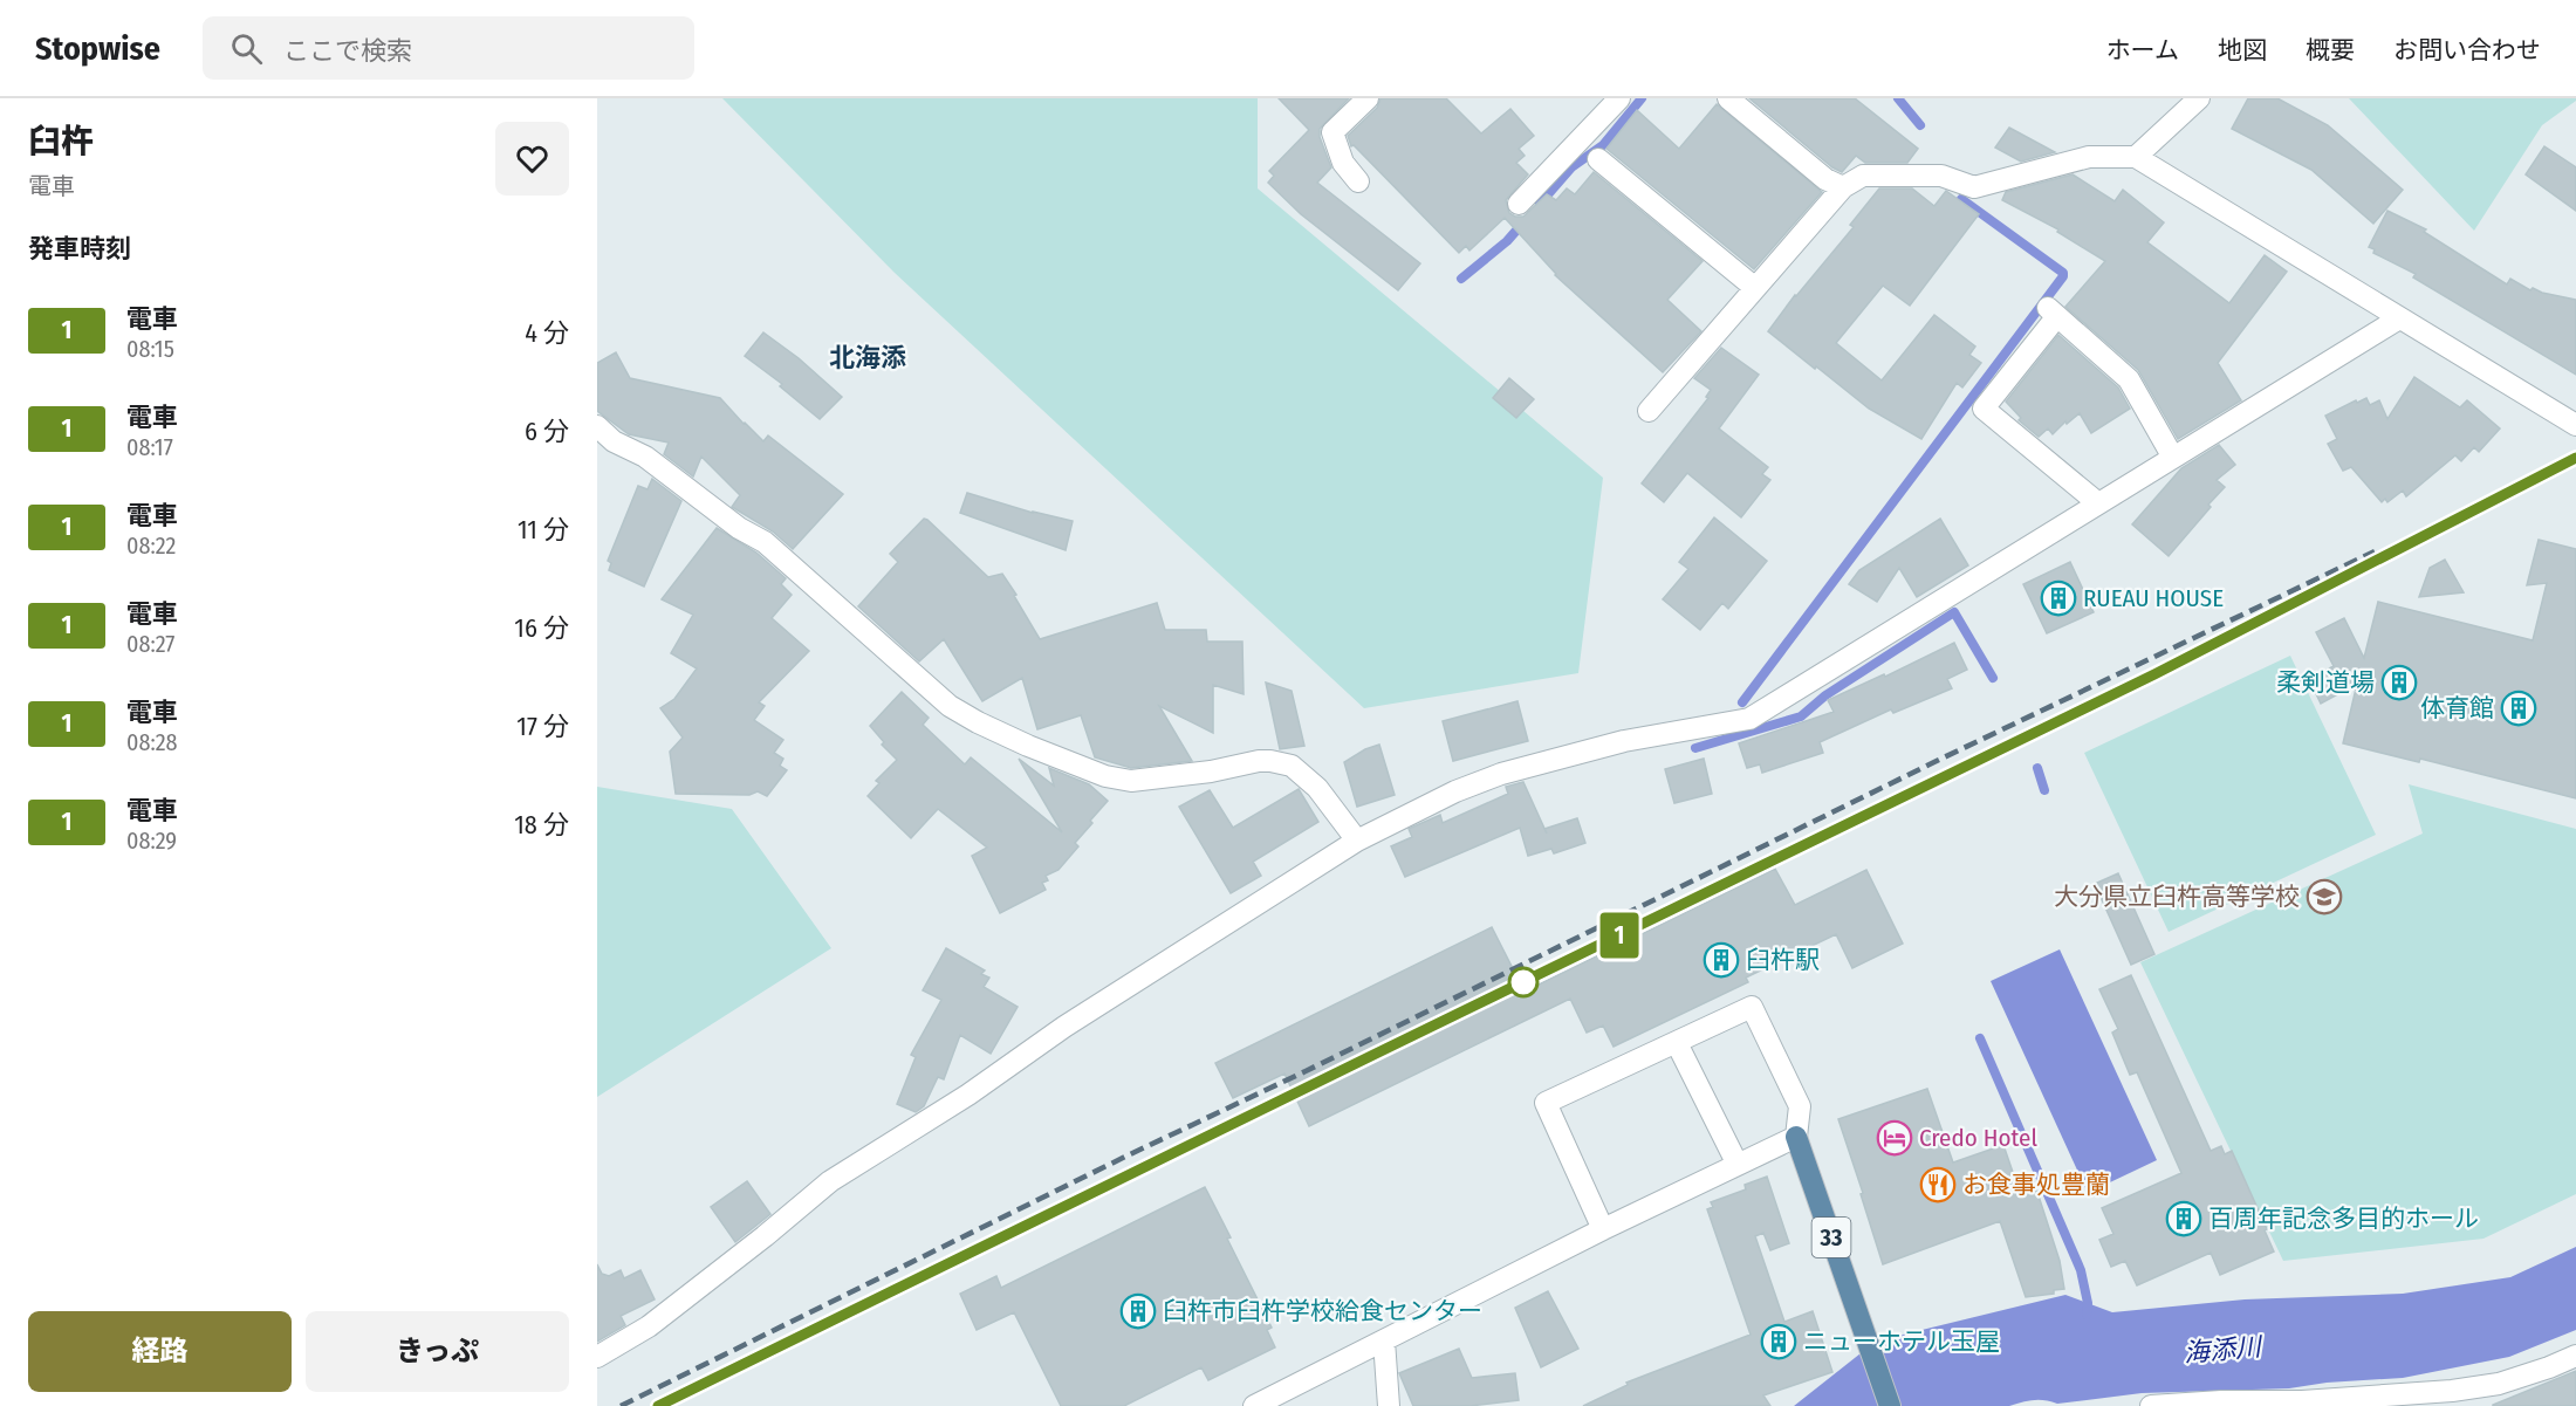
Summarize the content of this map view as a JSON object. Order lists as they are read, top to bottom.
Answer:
{
  "streets": {
    "main road": ["33"]
  },
  "districts": ["北海添"],
  "water": ["海添川"],
  "places": {
    "building": [
      "RUEAU HOUSE",
      "柔剣道場",
      "体育館",
      "臼杵駅",
      "百周年記念多目的ホール",
      "臼杵市臼杵学校給食センター",
      "ニューホテル玉屋"
    ],
    "school or university": ["大分県立臼杵高等学校"],
    "hotel": ["Credo Hotel"],
    "restaurant": ["お食事処豊蘭"]
  },
  "page": {
    "header": "Stopwise",
    "search": "ここで検索",
    "nav": [
      "ホーム",
      "地図",
      "概要",
      "お問い合わせ"
    ],
    "heading": [
      ["臼杵", "電車"],
      "発車時刻"
    ],
    "on_map": "1",
    "list": [
      {
        "mark": "1",
        "name": "電車",
        "note": "08:15",
        "value": "4 分"
      },
      {
        "mark": "1",
        "name": "電車",
        "note": "08:17",
        "value": "6 分"
      },
      {
        "mark": "1",
        "name": "電車",
        "note": "08:22",
        "value": "11 分"
      },
      {
        "mark": "1",
        "name": "電車",
        "note": "08:27",
        "value": "16 分"
      },
      {
        "mark": "1",
        "name": "電車",
        "note": "08:28",
        "value": "17 分"
      },
      {
        "mark": "1",
        "name": "電車",
        "note": "08:29",
        "value": "18 分"
      }
    ],
    "buttons": ["経路", "きっぷ"]
  }
}
